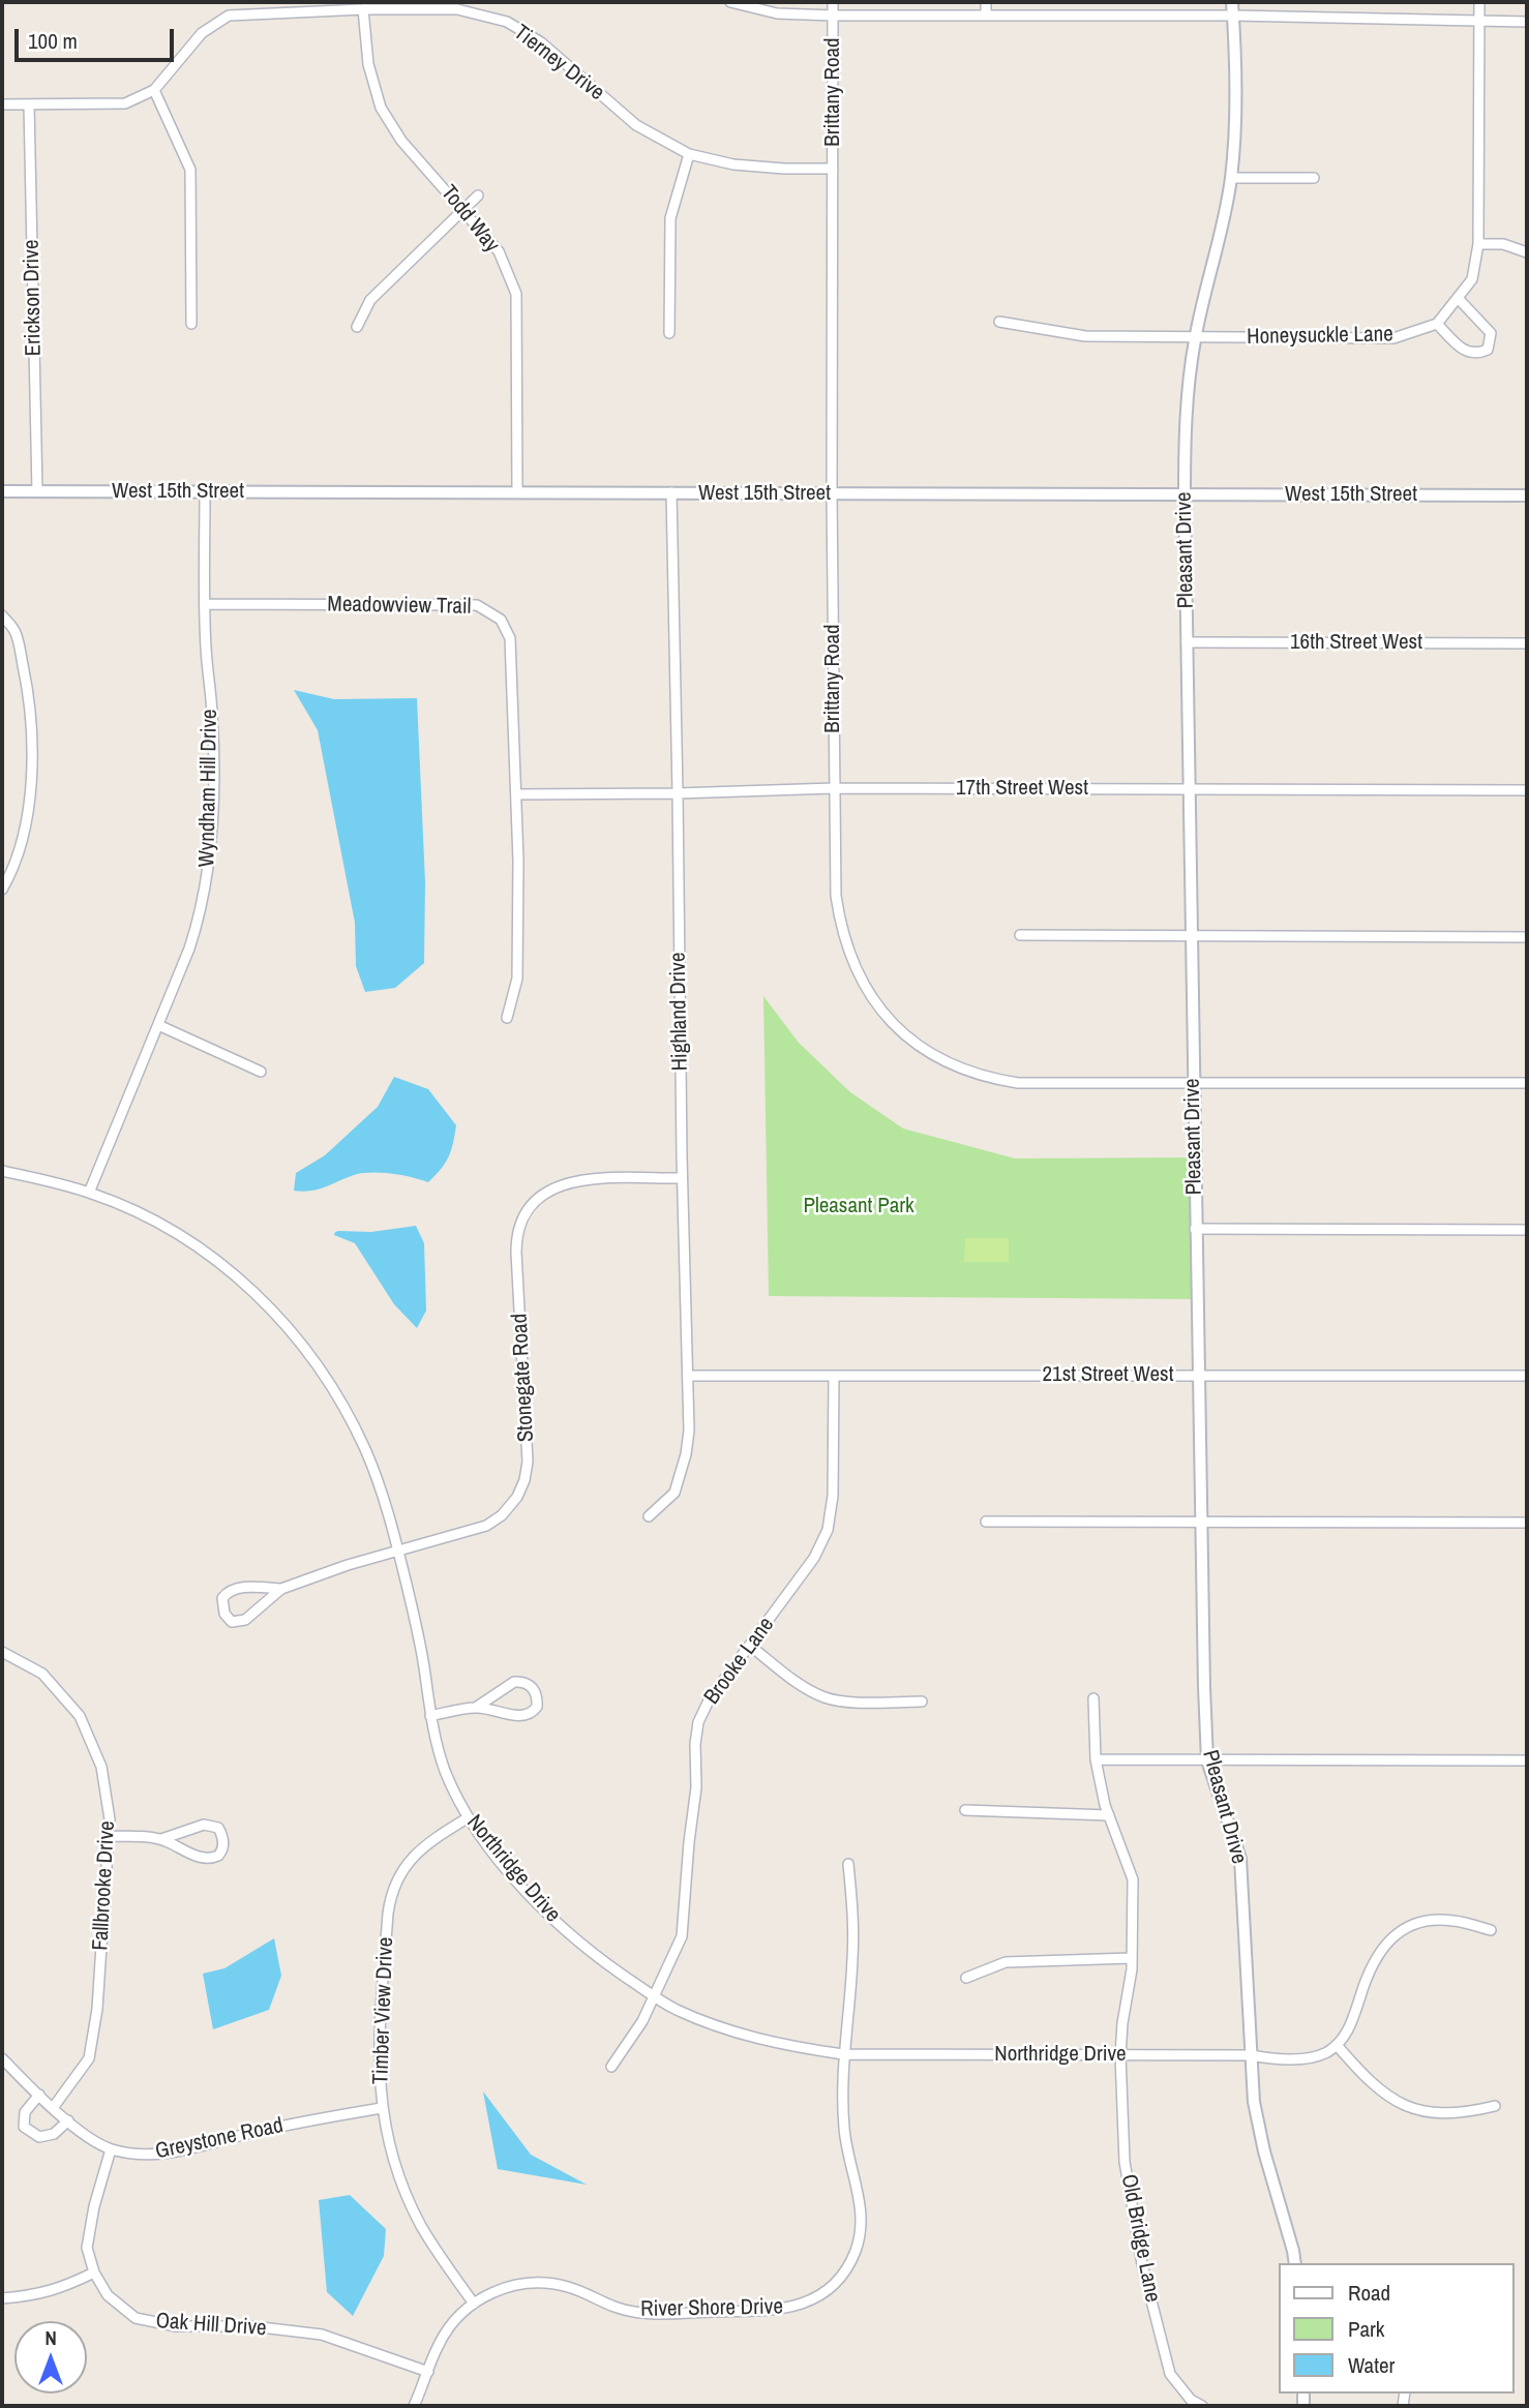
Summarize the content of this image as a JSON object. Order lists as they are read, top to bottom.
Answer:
{
  "streets": {
    "street": [
      "Tierney Drive",
      "Brittany Road",
      "Todd Way",
      "Erickson Drive",
      "Honeysuckle Lane",
      "West 15th Street",
      "Pleasant Drive",
      "Meadowview Trail",
      "16th Street West",
      "Wyndham Hill Drive",
      "17th Street West",
      "Highland Drive",
      "21st Street West",
      "Stonegate Road",
      "Brooke Lane",
      "Northridge Drive",
      "Fallbrooke Drive",
      "Timber View Drive",
      "Greystone Road",
      "Old Bridge Lane",
      "River Shore Drive",
      "Oak Hill Drive"
    ]
  },
  "crossings": [
    ["Tierney Drive", "Brittany Road"],
    ["Tierney Drive", "Todd Way"],
    ["Tierney Drive", "Erickson Drive"],
    ["Brittany Road", "West 15th Street"],
    ["Brittany Road", "Pleasant Drive"],
    ["Brittany Road", "17th Street West"],
    ["Todd Way", "West 15th Street"],
    ["Erickson Drive", "West 15th Street"],
    ["Honeysuckle Lane", "Pleasant Drive"],
    ["West 15th Street", "Pleasant Drive"],
    ["West 15th Street", "Wyndham Hill Drive"],
    ["West 15th Street", "Highland Drive"],
    ["Pleasant Drive", "16th Street West"],
    ["Pleasant Drive", "17th Street West"],
    ["Pleasant Drive", "21st Street West"],
    ["Pleasant Drive", "Northridge Drive"],
    ["Meadowview Trail", "Wyndham Hill Drive"],
    ["Meadowview Trail", "17th Street West"],
    ["Wyndham Hill Drive", "Northridge Drive"],
    ["17th Street West", "Highland Drive"],
    ["Highland Drive", "21st Street West"],
    ["Highland Drive", "Stonegate Road"],
    ["21st Street West", "Brooke Lane"],
    ["Stonegate Road", "Northridge Drive"],
    ["Brooke Lane", "Northridge Drive"],
    ["Northridge Drive", "Timber View Drive"],
    ["Northridge Drive", "Old Bridge Lane"],
    ["Northridge Drive", "River Shore Drive"],
    ["Fallbrooke Drive", "Greystone Road"],
    ["Timber View Drive", "Greystone Road"],
    ["Timber View Drive", "River Shore Drive"],
    ["Greystone Road", "Oak Hill Drive"],
    ["River Shore Drive", "Oak Hill Drive"]
  ],
  "parks": ["Pleasant Park"],
  "legend": ["Road", "Park", "Water"],
  "scale_bar": "100 m",
  "north": "top"
}
